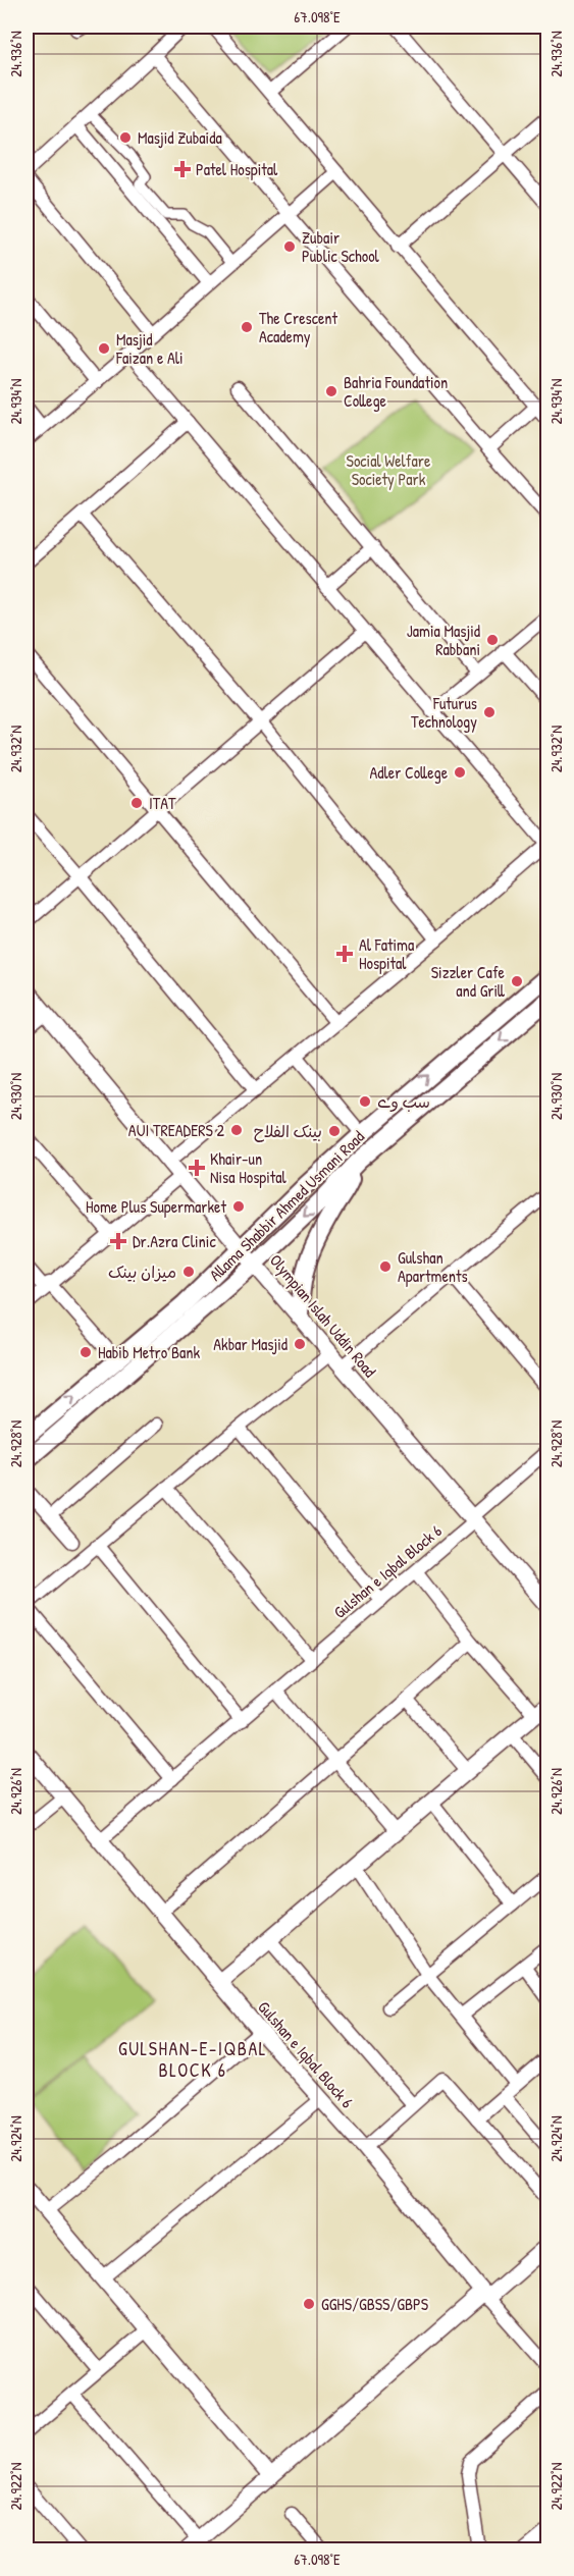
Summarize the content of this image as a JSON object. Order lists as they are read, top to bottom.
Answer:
{
  "streets": {
    "main road": ["Allama Shabbir Ahmed Usmani Road"],
    "street": ["Olympian Islah Uddin Road", "Gulshan e Iqbal Block 6"]
  },
  "crossings": [
    ["Allama Shabbir Ahmed Usmani Road", "Olympian Islah Uddin Road"],
    ["Olympian Islah Uddin Road", "Gulshan e Iqbal Block 6"]
  ],
  "districts": ["GULSHAN-E-IQBAL BLOCK 6"],
  "parks": ["Social Welfare Society Park"],
  "places": {
    "other": [
      "Masjid Zubaida",
      "Zubair Public School",
      "The Crescent Academy",
      "Masjid Faizan e Ali",
      "Bahria Foundation College",
      "Jamia Masjid Rabbani",
      "Futurus Technology",
      "Adler College",
      "ITAT",
      "Sizzler Cafe and Grill",
      "سب وے",
      "AUI TREADERS 2",
      "بینک الفلاح",
      "Home Plus Supermarket",
      "Gulshan Apartments",
      "میزان بینک",
      "Akbar Masjid",
      "Habib Metro Bank",
      "GGHS/GBSS/GBPS"
    ],
    "health": [
      "Patel Hospital",
      "Al Fatima Hospital",
      "Khair-un Nisa Hospital",
      "Dr.Azra Clinic"
    ]
  },
  "coordinates": [
    "67.098°E",
    "24.936°N",
    "24.934°N",
    "24.932°N",
    "24.930°N",
    "24.928°N",
    "24.926°N",
    "24.924°N",
    "24.922°N"
  ]
}
